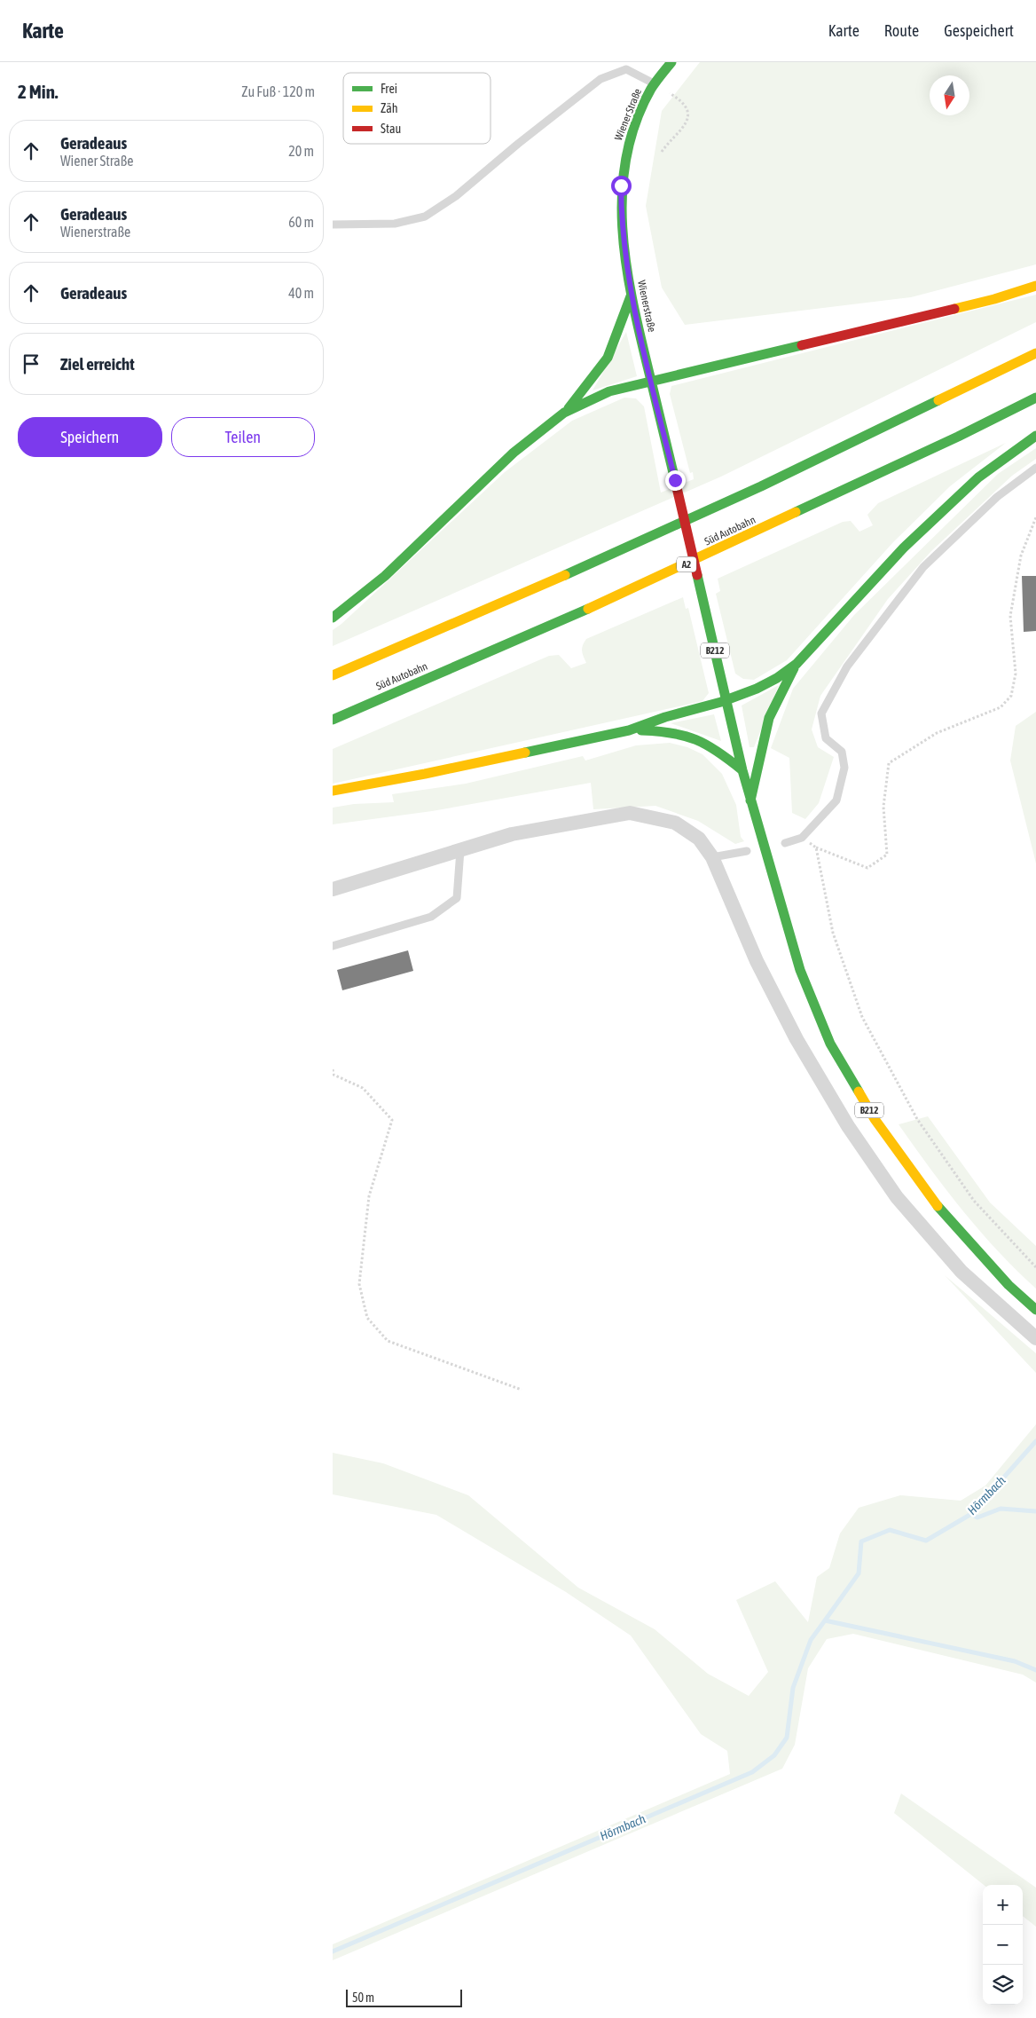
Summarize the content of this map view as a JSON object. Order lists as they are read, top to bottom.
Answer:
{
  "streets": {
    "main road": [
      "Wiener Straße",
      "Wienerstraße",
      "Süd Autobahn",
      "A2",
      "B212"
    ]
  },
  "crossings": [
    ["Wiener Straße", "Wienerstraße"],
    ["Wienerstraße", "B212"]
  ],
  "water": ["Hörmbach"],
  "legend": ["Frei", "Zäh", "Stau"],
  "scale_bar": "50 m",
  "north": "bottom",
  "page": {
    "header": "Karte",
    "nav": ["Karte", "Route", "Gespeichert"],
    "heading": ["2 Min.", "Zu Fuß · 120 m"],
    "list": [
      ["Geradeaus", "Wiener Straße", "20 m"],
      ["Geradeaus", "Wienerstraße", "60 m"],
      ["Geradeaus", "40 m"],
      "Ziel erreicht"
    ],
    "buttons": ["Speichern", "Teilen"],
    "map_buttons": ["+", "−"],
    "scale": "50 m"
  }
}
